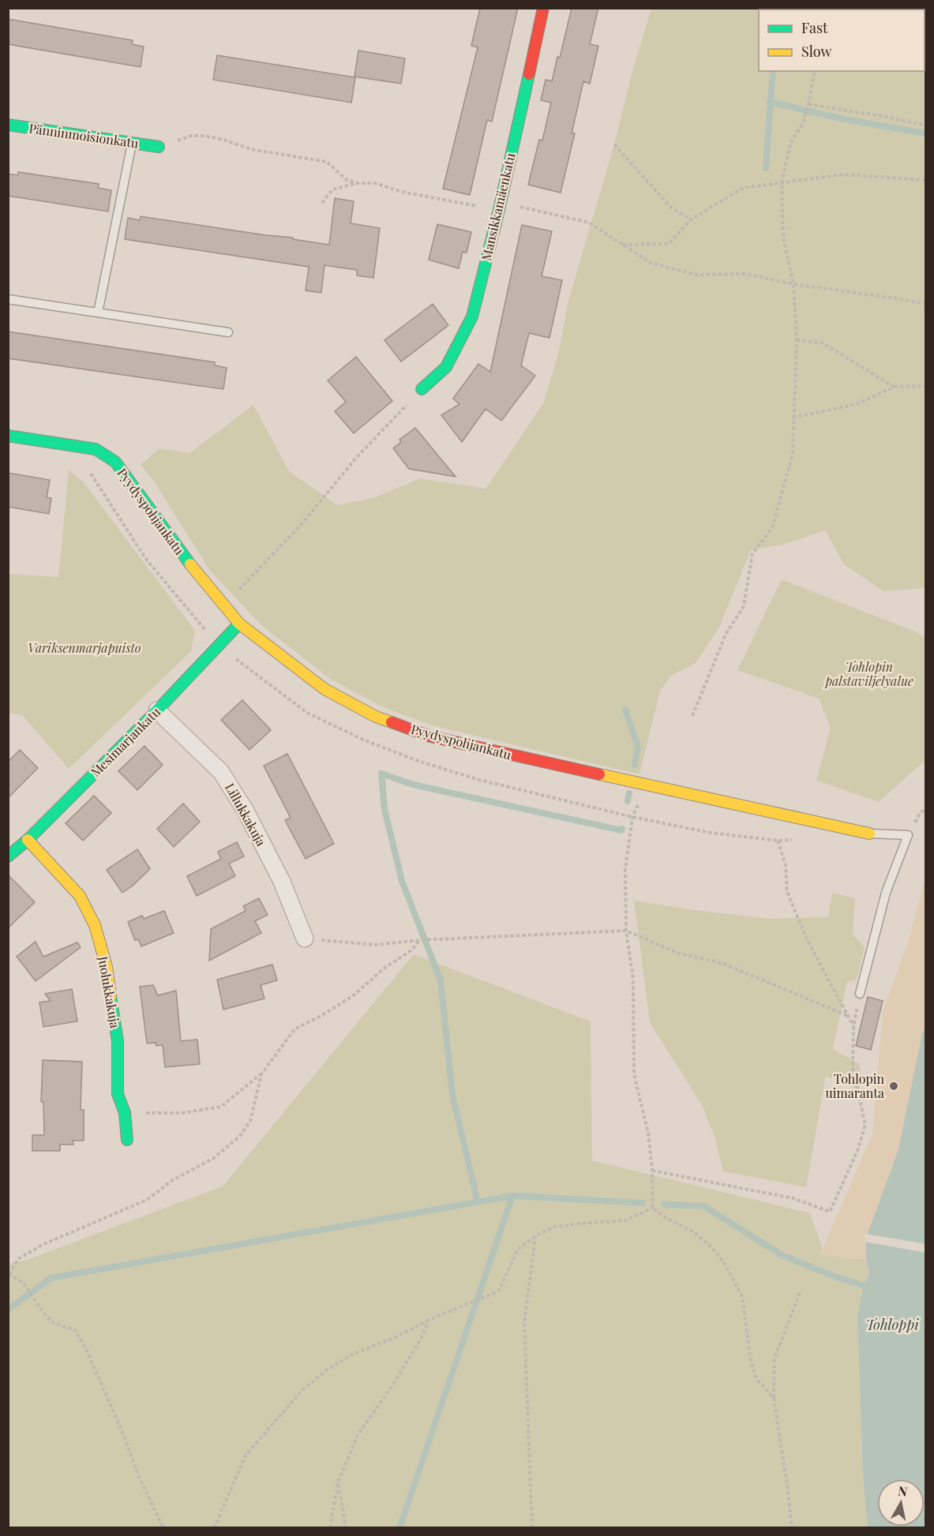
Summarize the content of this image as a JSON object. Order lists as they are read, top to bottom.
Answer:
{
  "streets": {
    "street": [
      "Pänninmoisionkatu",
      "Mansikkamäenkatu",
      "Pyydyspohjankatu",
      "Mesimarjankatu",
      "Lillukkakuja",
      "Juolukkakuja"
    ]
  },
  "crossings": [
    ["Pyydyspohjankatu", "Mesimarjankatu"],
    ["Mesimarjankatu", "Lillukkakuja"],
    ["Mesimarjankatu", "Juolukkakuja"]
  ],
  "water": ["Tohloppi"],
  "parks": ["Variksenmarjapuisto", "Tohlopin palstaviljelyalue"],
  "places": ["Tohlopin uimaranta"],
  "legend": ["Fast", "Slow"],
  "north": "top"
}
